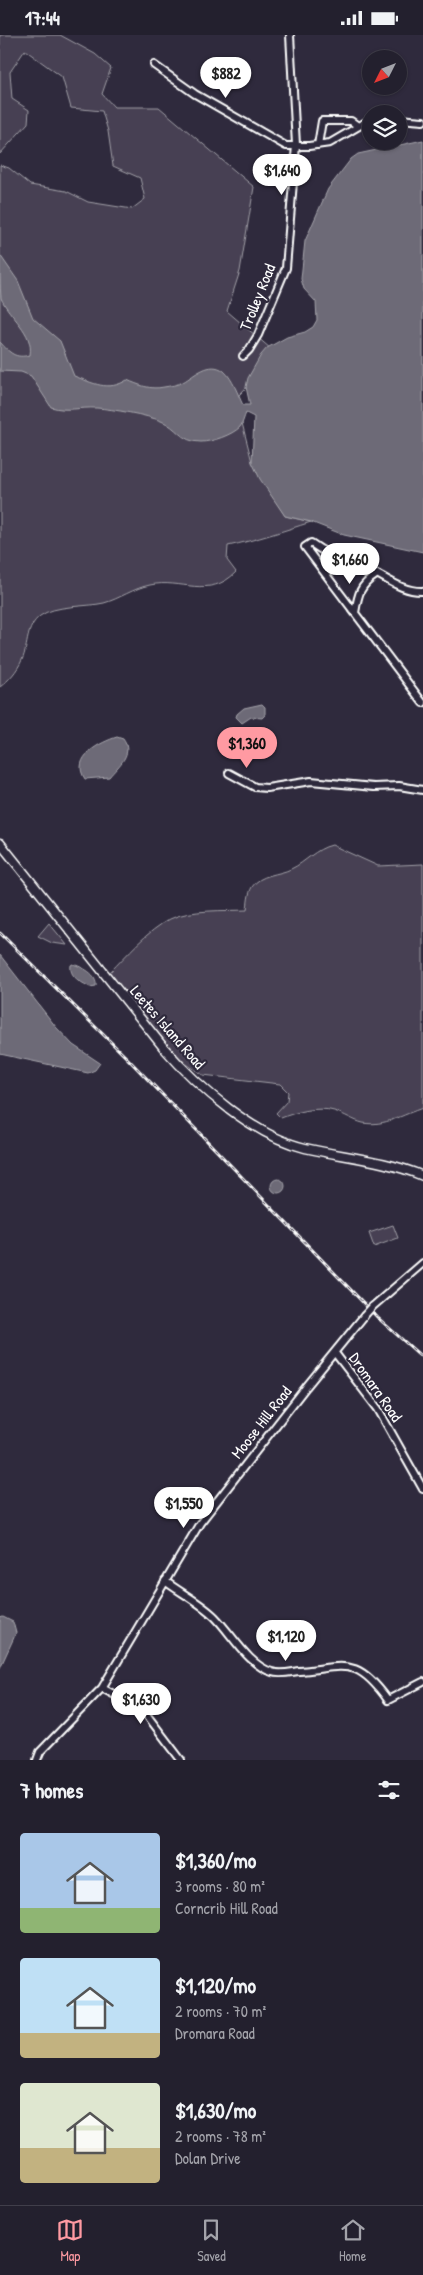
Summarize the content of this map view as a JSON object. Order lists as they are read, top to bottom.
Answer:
{
  "streets": {
    "main road": ["Leetes Island Road"],
    "street": ["Trolley Road", "Dromara Road", "Moose Hill Road"]
  },
  "crossings": [
    ["Dromara Road", "Moose Hill Road"]
  ],
  "north": "bottom left",
  "page": {
    "status": "17:44",
    "price": [
      "$882",
      "$1,640",
      "$1,660",
      "$1,360",
      "$1,550",
      "$1,120",
      "$1,630"
    ],
    "heading": "7 homes",
    "list": [
      {
        "name": "$1,360/mo",
        "note": "3 rooms · 80 m² · Corncrib Hill Road"
      },
      {
        "name": "$1,120/mo",
        "note": "2 rooms · 70 m² · Dromara Road"
      },
      {
        "name": "$1,630/mo",
        "note": "2 rooms · 78 m² · Dolan Drive"
      }
    ],
    "tabs": ["Map", "Saved", "Home"]
  }
}
